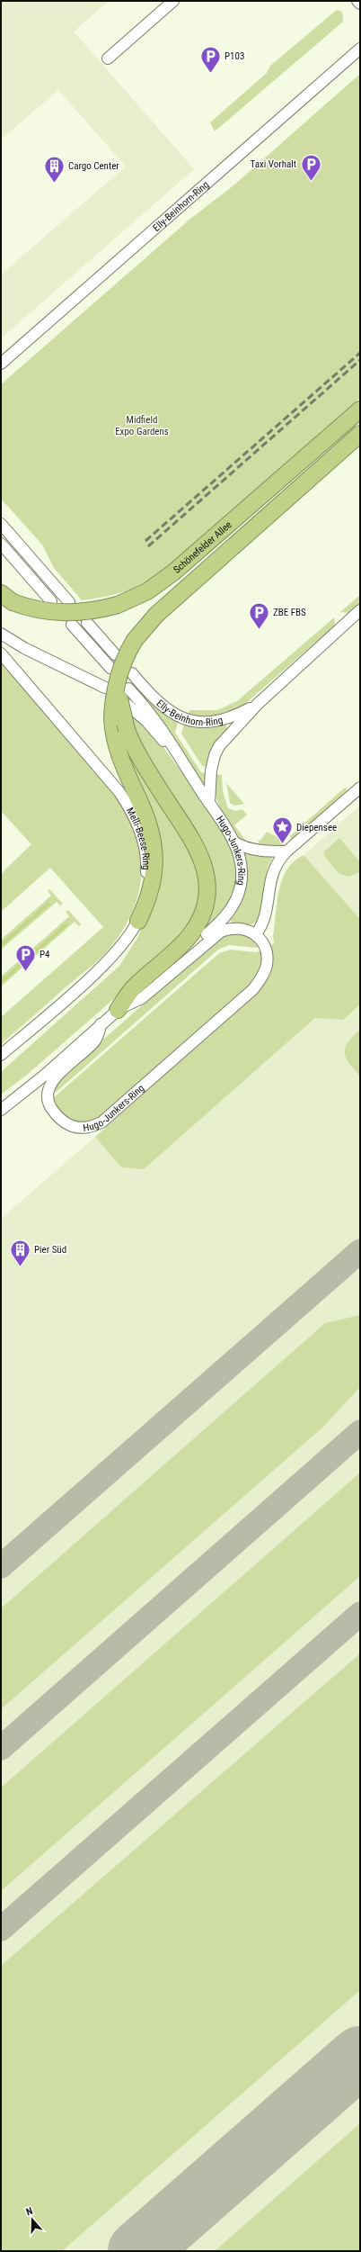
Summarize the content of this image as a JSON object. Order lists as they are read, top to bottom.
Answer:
{
  "streets": {
    "highway": ["Schönefelder Allee"],
    "street": ["Elly-Beinhorn-Ring", "Melli-Beese-Ring", "Hugo-Junkers-Ring"]
  },
  "crossings": [
    ["Elly-Beinhorn-Ring", "Schönefelder Allee"],
    ["Elly-Beinhorn-Ring", "Hugo-Junkers-Ring"],
    ["Schönefelder Allee", "Melli-Beese-Ring"],
    ["Schönefelder Allee", "Hugo-Junkers-Ring"]
  ],
  "parks": ["Midfield Expo Gardens"],
  "places": {
    "parking": [
      "P103",
      "Taxi Vorhalt",
      "ZBE FBS",
      "P4"
    ],
    "building": ["Cargo Center", "Pier Süd"],
    "place": ["Diepensee"]
  },
  "north": "top"
}
